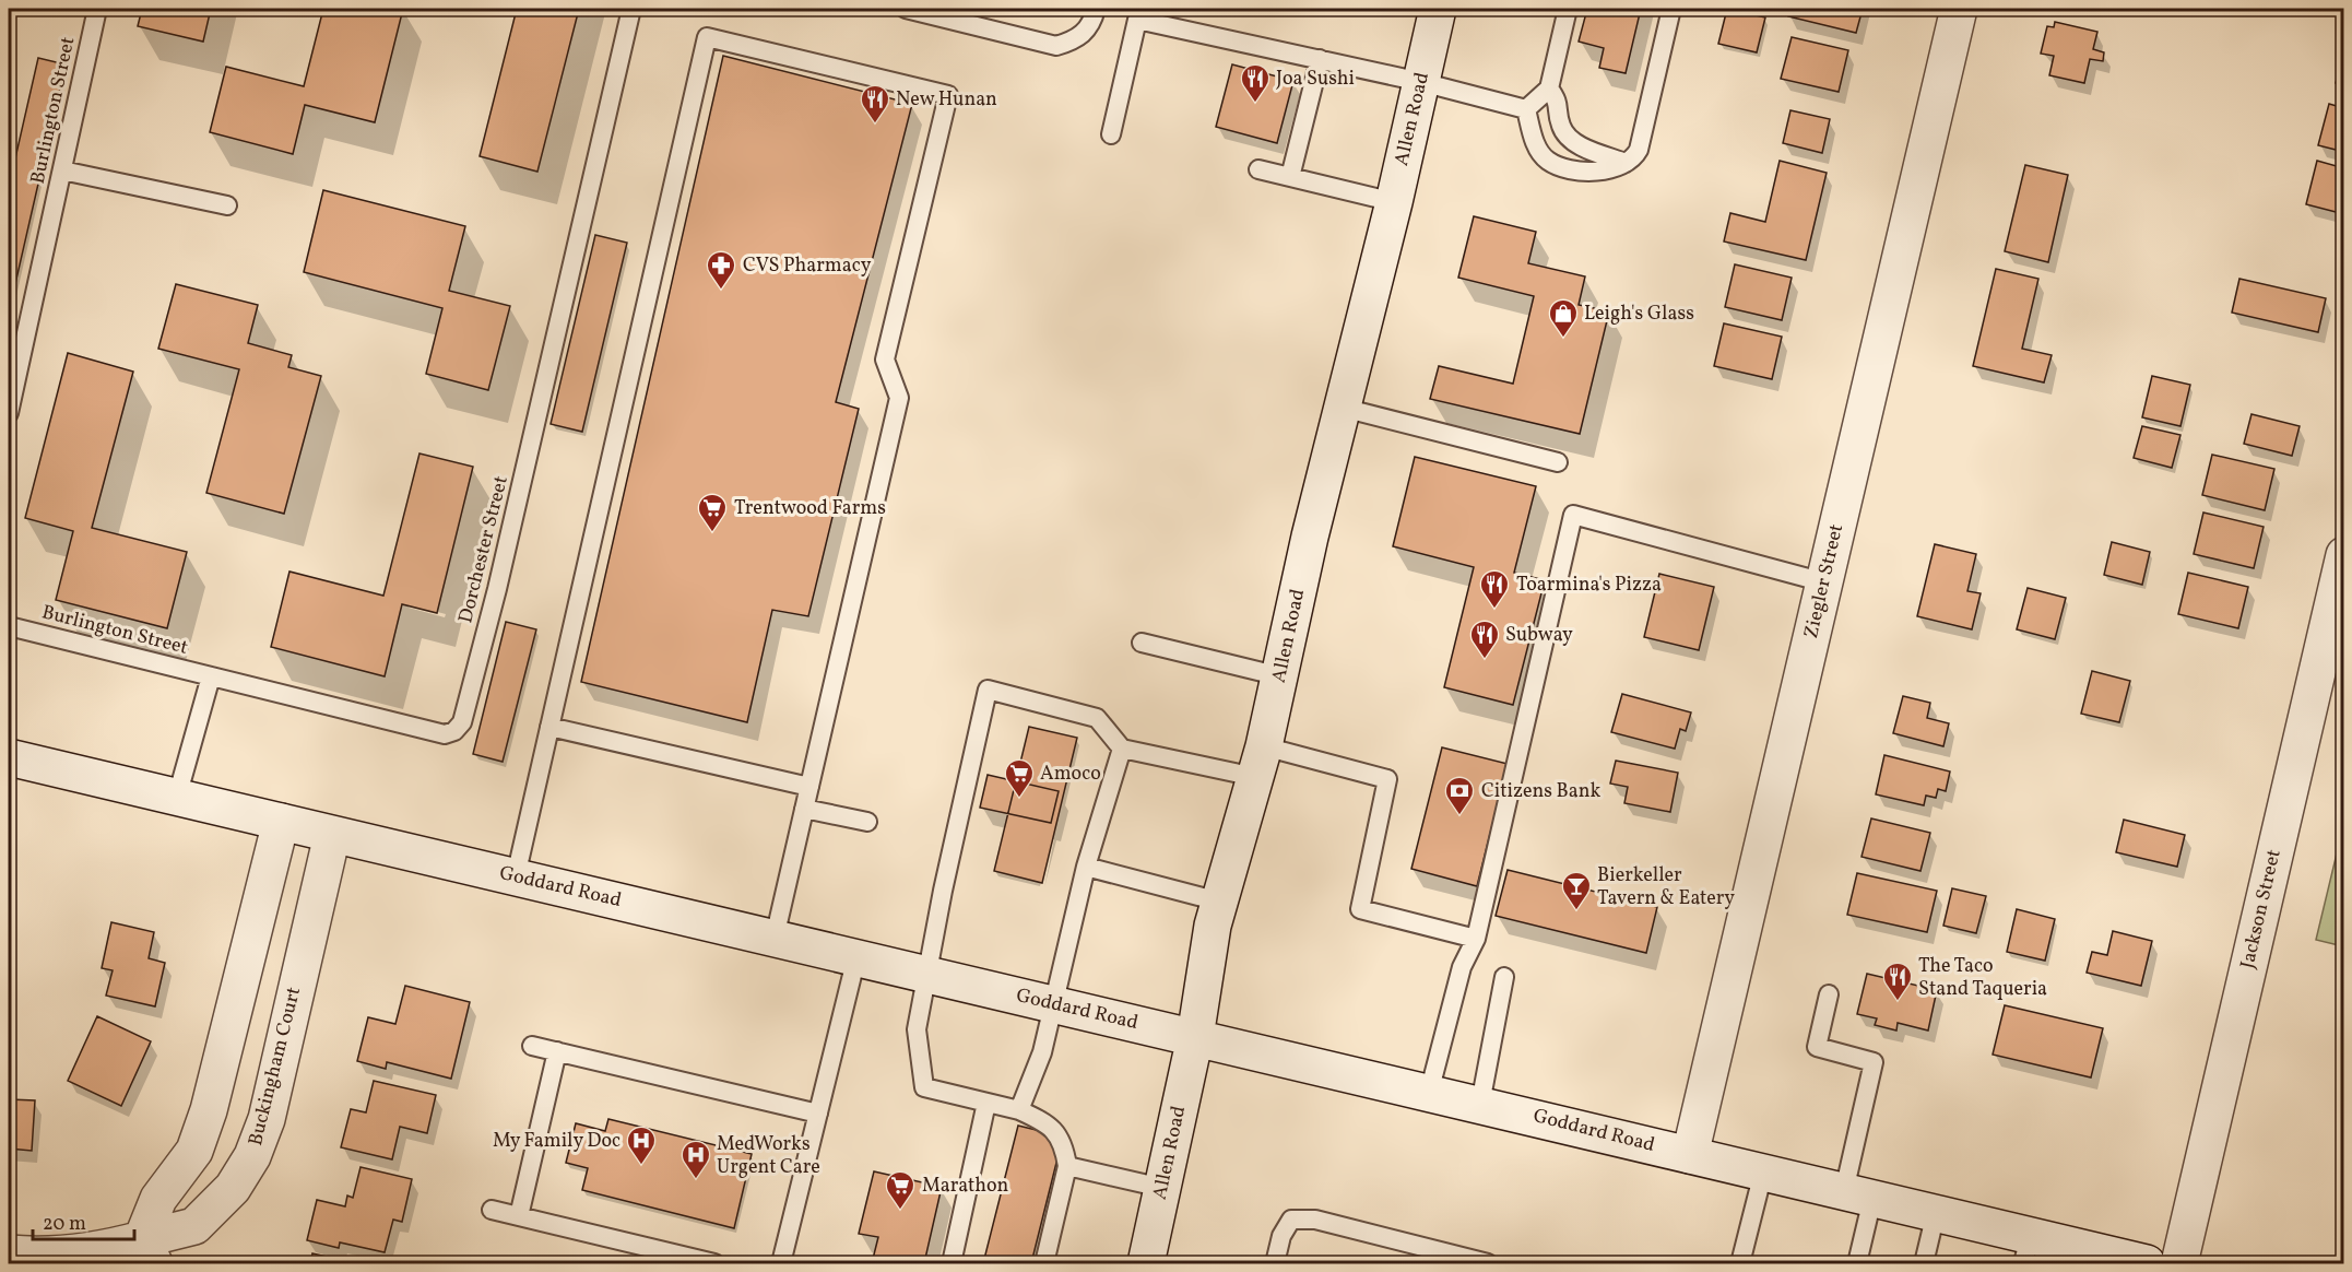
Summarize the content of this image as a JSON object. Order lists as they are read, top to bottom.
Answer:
{
  "streets": {
    "main road": [
      "Allen Road",
      "Ziegler Street",
      "Goddard Road",
      "Jackson Street",
      "Buckingham Court"
    ],
    "lane": ["Burlington Street", "Dorchester Street"]
  },
  "crossings": [
    ["Burlington Street", "Dorchester Street"],
    ["Allen Road", "Goddard Road"],
    ["Ziegler Street", "Goddard Road"],
    ["Goddard Road", "Buckingham Court"]
  ],
  "places": {
    "restaurant": [
      "Joa Sushi",
      "New Hunan",
      "Toarmina's Pizza",
      "Subway",
      "The Taco Stand Taqueria"
    ],
    "pharmacy": ["CVS Pharmacy"],
    "shop": ["Leigh's Glass"],
    "supermarket": ["Trentwood Farms", "Amoco", "Marathon"],
    "bank": ["Citizens Bank"],
    "bar": ["Bierkeller Tavern & Eatery"],
    "hospital": ["My Family Doc", "MedWorks Urgent Care"]
  },
  "scale_bar": "20 m"
}
